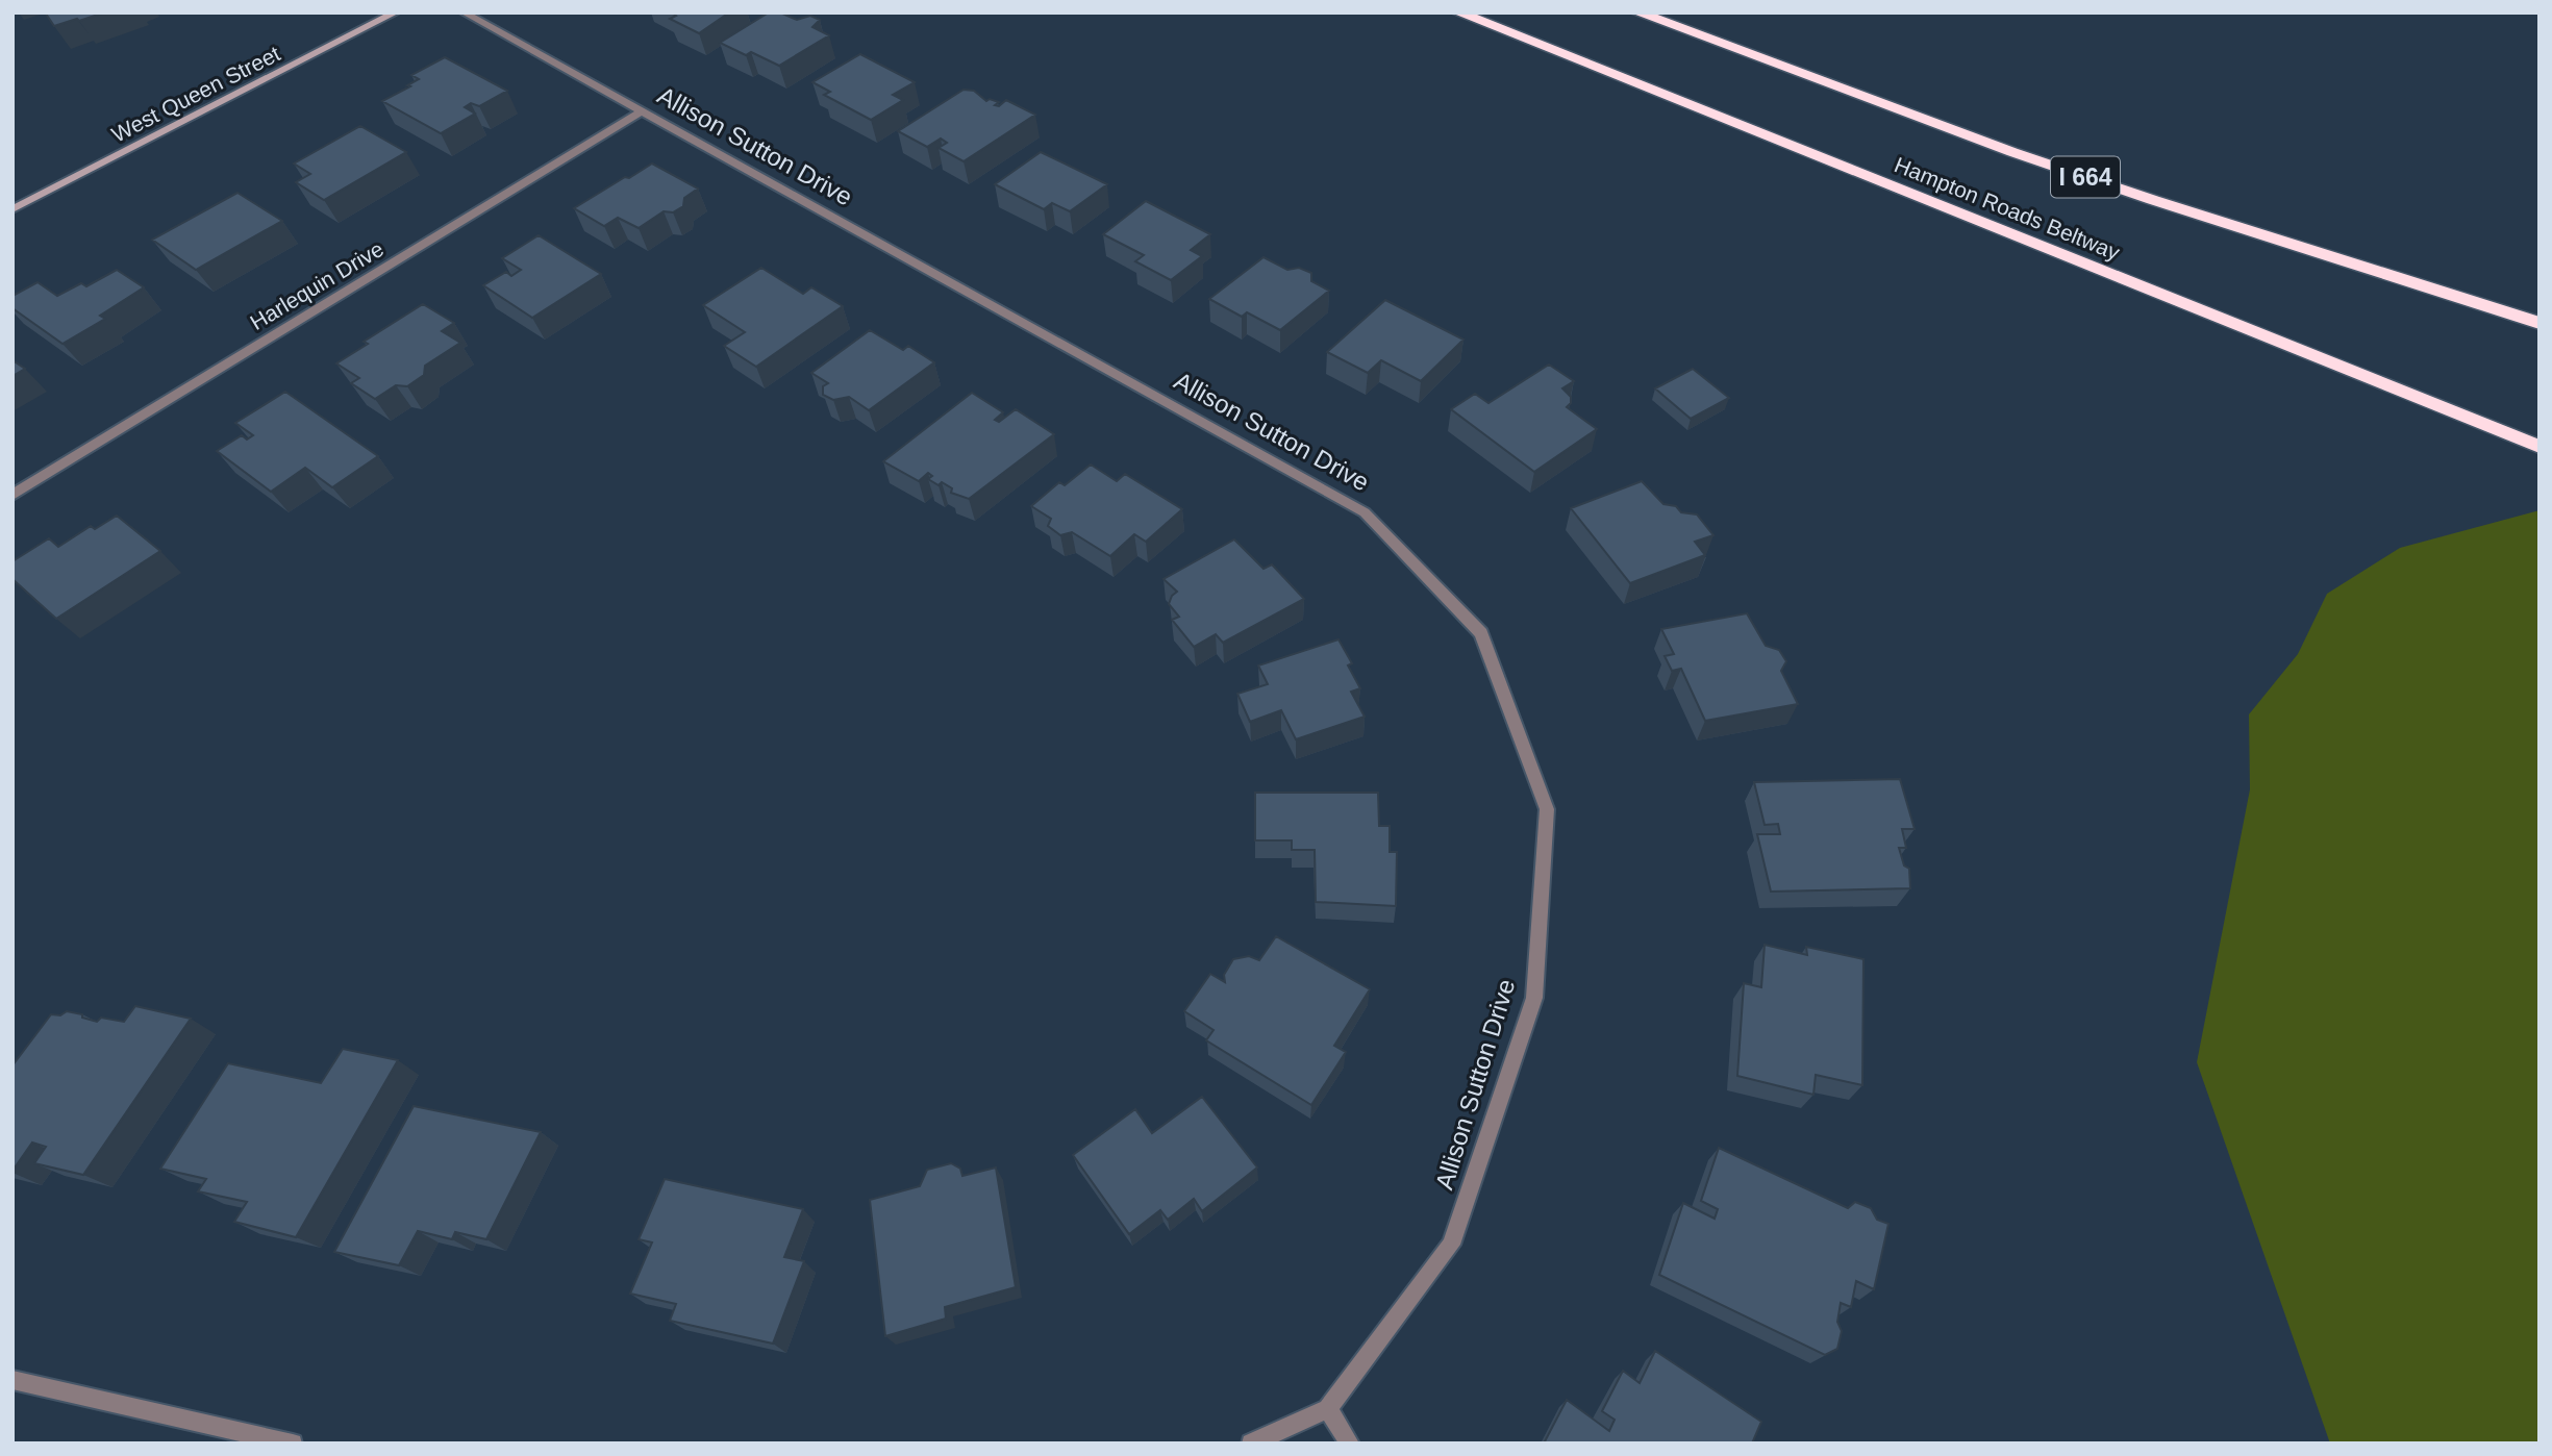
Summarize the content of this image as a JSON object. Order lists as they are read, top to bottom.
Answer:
{
  "streets": {
    "highway": ["I 664", "Hampton Roads Beltway"],
    "main road": ["West Queen Street"],
    "street": ["Allison Sutton Drive", "Harlequin Drive"]
  },
  "crossings": [
    ["Allison Sutton Drive", "Harlequin Drive"]
  ]
}
